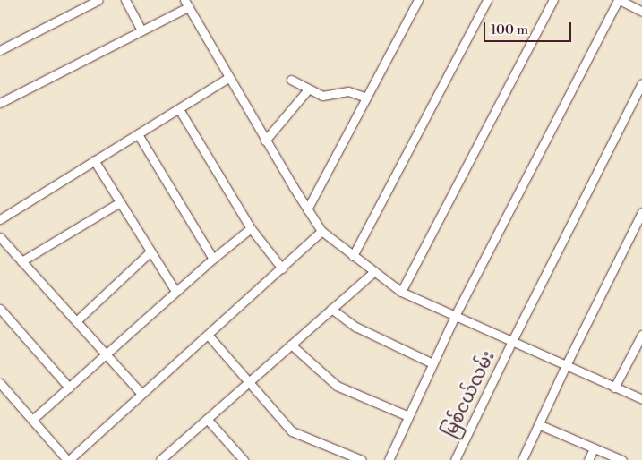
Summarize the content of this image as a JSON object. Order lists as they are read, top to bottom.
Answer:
{
  "streets": {
    "street": ["မြစ်ငယ်လမ်း"]
  },
  "scale_bar": "100 m"
}
